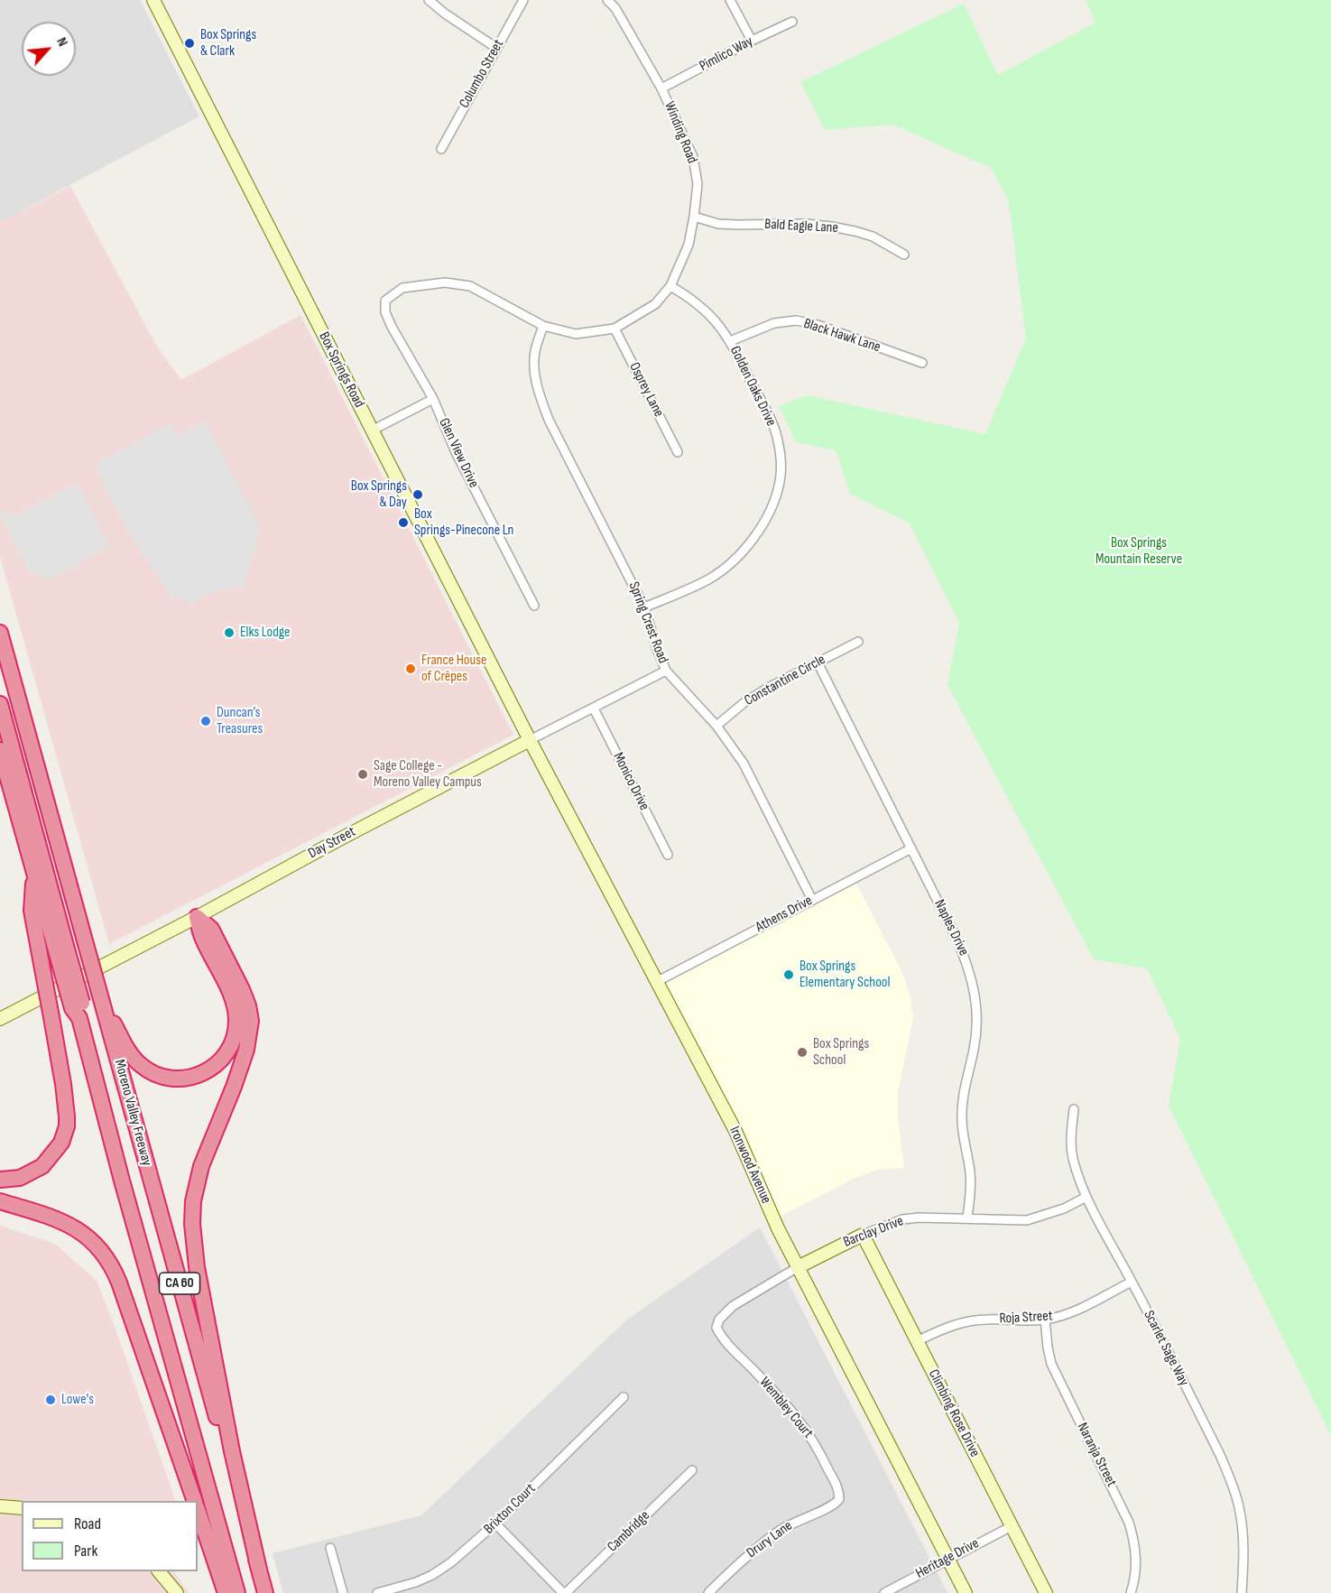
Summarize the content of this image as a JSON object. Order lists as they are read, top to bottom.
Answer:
{
  "streets": {
    "highway": ["Moreno Valley Freeway", "CA 60"],
    "main road": [
      "Box Springs Road",
      "Day Street",
      "Ironwood Avenue",
      "Barclay Drive",
      "Climbing Rose Drive"
    ],
    "street": [
      "Pimlico Way",
      "Columbo Street",
      "Winding Road",
      "Bald Eagle Lane",
      "Black Hawk Lane",
      "Golden Oaks Drive",
      "Osprey Lane",
      "Glen View Drive",
      "Spring Crest Road",
      "Constantine Circle",
      "Monico Drive",
      "Athens Drive",
      "Naples Drive",
      "Roja Street",
      "Scarlet Sage Way",
      "Wembley Court",
      "Naranja Street",
      "Brixton Court",
      "Cambridge",
      "Drury Lane",
      "Heritage Drive"
    ]
  },
  "crossings": [
    ["Pimlico Way", "Winding Road"],
    ["Winding Road", "Bald Eagle Lane"],
    ["Winding Road", "Golden Oaks Drive"],
    ["Winding Road", "Osprey Lane"],
    ["Winding Road", "Glen View Drive"],
    ["Winding Road", "Spring Crest Road"],
    ["Black Hawk Lane", "Golden Oaks Drive"],
    ["Box Springs Road", "Day Street"],
    ["Box Springs Road", "Ironwood Avenue"],
    ["Golden Oaks Drive", "Spring Crest Road"],
    ["Spring Crest Road", "Constantine Circle"],
    ["Spring Crest Road", "Day Street"],
    ["Spring Crest Road", "Athens Drive"],
    ["Constantine Circle", "Naples Drive"],
    ["Monico Drive", "Day Street"],
    ["Day Street", "Ironwood Avenue"],
    ["Athens Drive", "Naples Drive"],
    ["Athens Drive", "Ironwood Avenue"],
    ["Naples Drive", "Barclay Drive"],
    ["Ironwood Avenue", "Barclay Drive"],
    ["Ironwood Avenue", "Heritage Drive"],
    ["Barclay Drive", "Scarlet Sage Way"],
    ["Barclay Drive", "Wembley Court"],
    ["Barclay Drive", "Climbing Rose Drive"],
    ["Roja Street", "Scarlet Sage Way"],
    ["Roja Street", "Climbing Rose Drive"],
    ["Roja Street", "Naranja Street"],
    ["Wembley Court", "Drury Lane"],
    ["Climbing Rose Drive", "Heritage Drive"]
  ],
  "parks": ["Box Springs Mountain Reserve"],
  "places": [
    "Box Springs & Clark",
    "Box Springs & Day",
    "Box Springs-Pinecone Ln",
    "Elks Lodge",
    "France House of Crêpes",
    "Duncan’s Treasures",
    "Sage College - Moreno Valley Campus",
    "Box Springs Elementary School",
    "Box Springs School",
    "Lowe's"
  ],
  "legend": ["Road", "Park"],
  "north": "top right"
}
